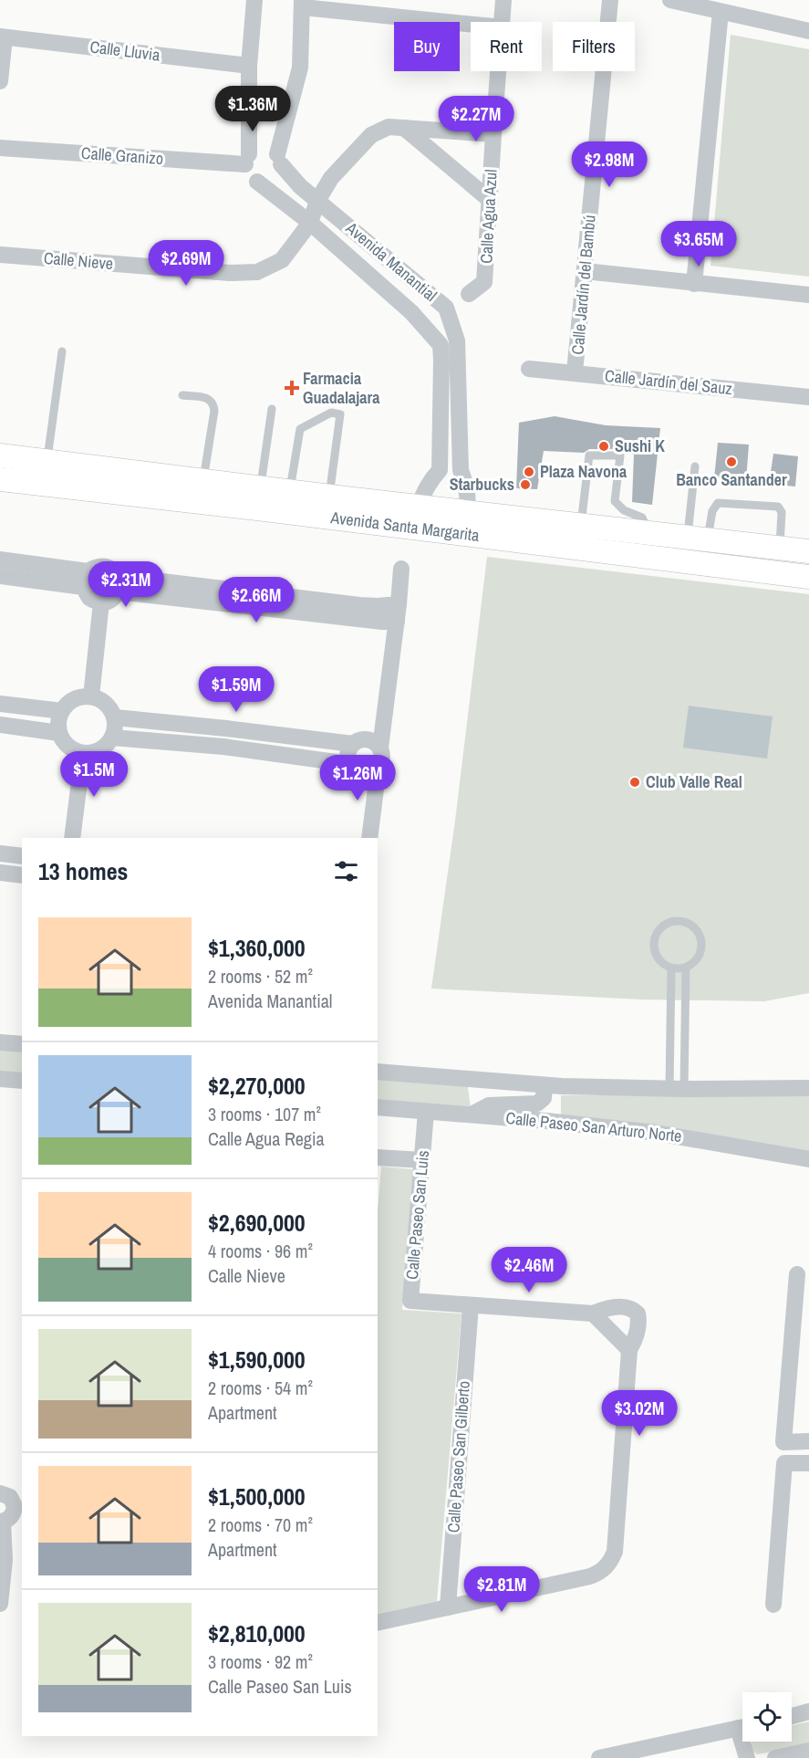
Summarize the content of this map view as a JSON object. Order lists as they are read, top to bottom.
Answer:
{
  "streets": {
    "main road": ["Avenida Santa Margarita"],
    "street": [
      "Calle Lluvia",
      "Calle Granizo",
      "Calle Agua Azul",
      "Calle Nieve",
      "Avenida Manantial",
      "Calle Jardín del Bambú",
      "Calle Jardín del Sauz",
      "Calle Paseo San Arturo Norte",
      "Calle Paseo San Luis",
      "Calle Paseo San Gilberto"
    ]
  },
  "crossings": [
    ["Calle Granizo", "Avenida Manantial"],
    ["Calle Agua Azul", "Calle Nieve"],
    ["Calle Nieve", "Avenida Manantial"],
    ["Avenida Manantial", "Avenida Santa Margarita"],
    ["Calle Jardín del Bambú", "Calle Jardín del Sauz"],
    ["Calle Paseo San Arturo Norte", "Calle Paseo San Luis"],
    ["Calle Paseo San Luis", "Calle Paseo San Gilberto"]
  ],
  "places": {
    "health": ["Farmacia Guadalajara"],
    "other": [
      "Sushi K",
      "Banco Santander",
      "Plaza Navona",
      "Starbucks",
      "Club Valle Real"
    ]
  },
  "page": {
    "chip": ["Buy", "Rent", "Filters"],
    "price": [
      "$1.36M",
      "$2.27M",
      "$2.98M",
      "$3.65M",
      "$2.69M",
      "$2.31M",
      "$2.66M",
      "$1.59M",
      "$1.5M",
      "$1.26M",
      "$2.46M",
      "$3.02M",
      "$2.81M"
    ],
    "heading": "13 homes",
    "list": [
      {
        "name": "$1,360,000",
        "note": "2 rooms · 52 m² · Avenida Manantial"
      },
      {
        "name": "$2,270,000",
        "note": "3 rooms · 107 m² · Calle Agua Regia"
      },
      {
        "name": "$2,690,000",
        "note": "4 rooms · 96 m² · Calle Nieve"
      },
      {
        "name": "$1,590,000",
        "note": "2 rooms · 54 m² · Apartment"
      },
      {
        "name": "$1,500,000",
        "note": "2 rooms · 70 m² · Apartment"
      },
      {
        "name": "$2,810,000",
        "note": "3 rooms · 92 m² · Calle Paseo San Luis"
      }
    ]
  }
}
